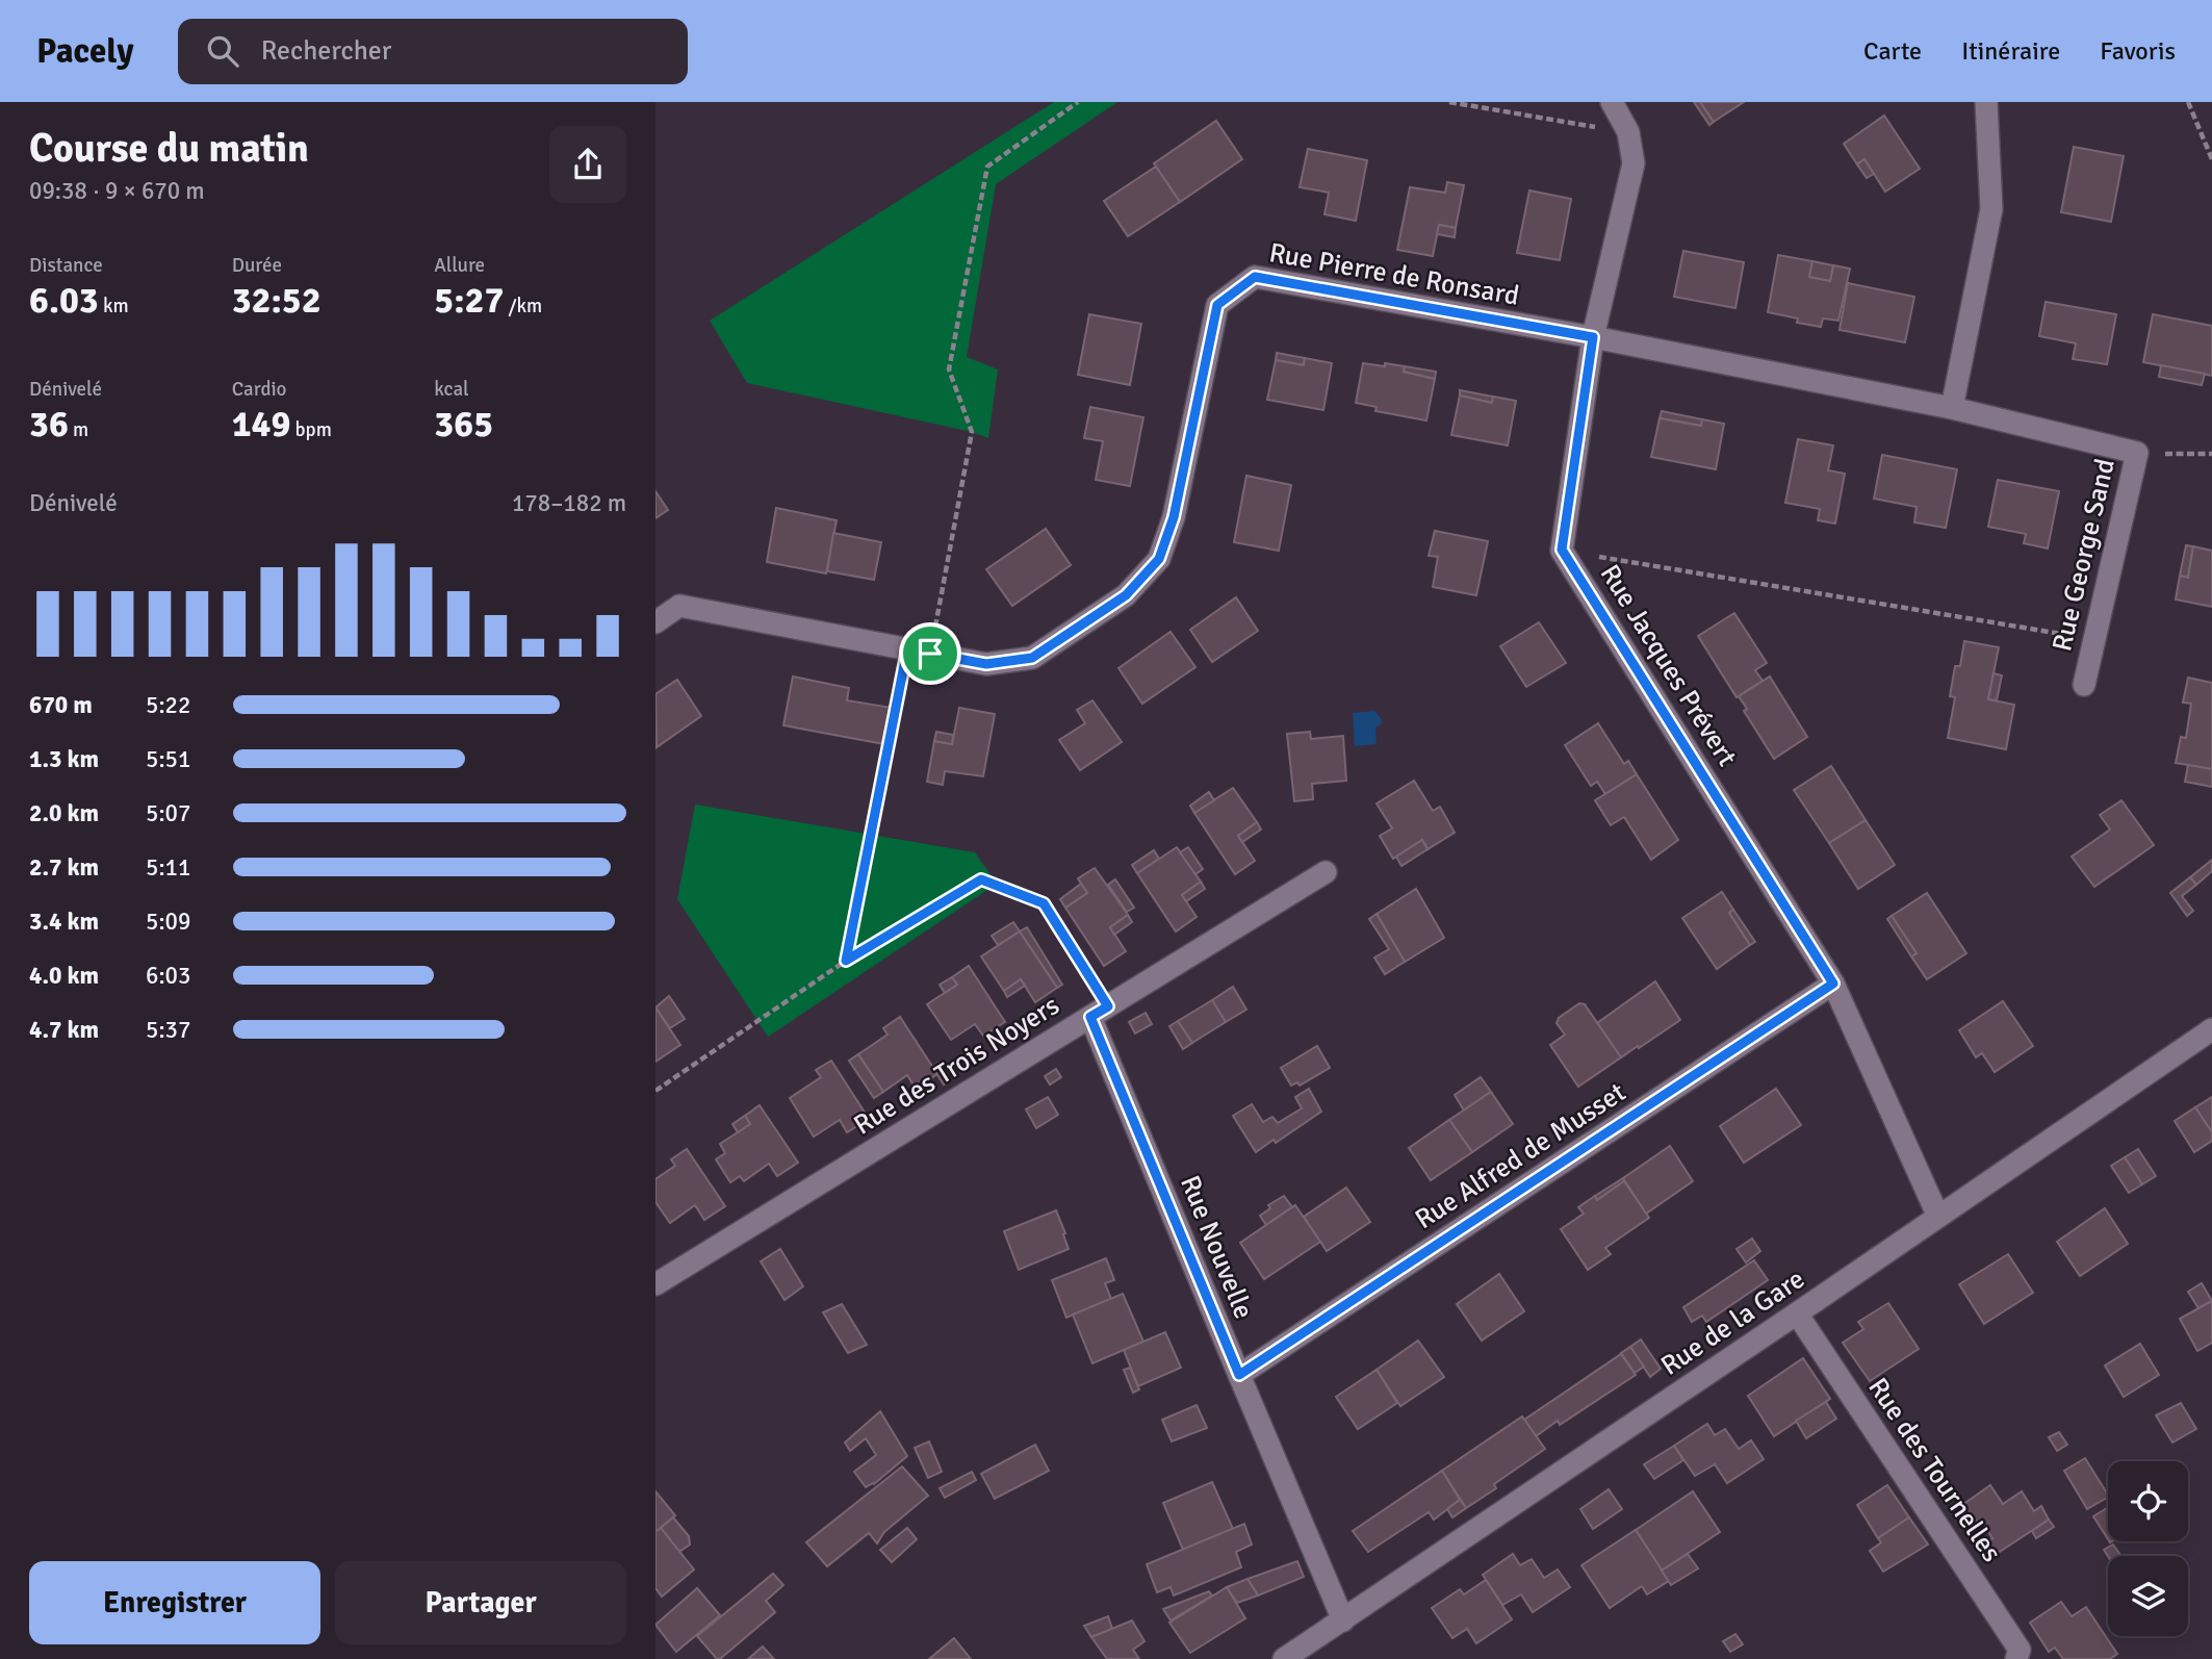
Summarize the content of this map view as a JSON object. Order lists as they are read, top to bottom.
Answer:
{
  "streets": {
    "street": [
      "Rue Pierre de Ronsard",
      "Rue George Sand",
      "Rue Jacques Prévert",
      "Rue des Trois Noyers",
      "Rue Alfred de Musset",
      "Rue Nouvelle",
      "Rue de la Gare",
      "Rue des Tournelles"
    ]
  },
  "crossings": [
    ["Rue Pierre de Ronsard", "Rue George Sand"],
    ["Rue Pierre de Ronsard", "Rue Jacques Prévert"],
    ["Rue George Sand", "Rue Jacques Prévert"],
    ["Rue Jacques Prévert", "Rue Alfred de Musset"],
    ["Rue Jacques Prévert", "Rue de la Gare"],
    ["Rue des Trois Noyers", "Rue Nouvelle"],
    ["Rue Alfred de Musset", "Rue Nouvelle"],
    ["Rue Nouvelle", "Rue de la Gare"],
    ["Rue de la Gare", "Rue des Tournelles"]
  ],
  "page": {
    "header": "Pacely",
    "search": "Rechercher",
    "nav": ["Carte", "Itinéraire", "Favoris"],
    "heading": ["Course du matin", "09:38 · 9 × 670 m"],
    "stats": [
      ["Distance", "6.03 km"],
      ["Durée", "32:52"],
      ["Allure", "5:27 /km"],
      ["Dénivelé", "36 m"],
      ["Cardio", "149 bpm"],
      ["kcal", "365"]
    ],
    "chart": ["Dénivelé", "178–182 m"],
    "list": [
      {
        "name": "670 m",
        "note": "5:22"
      },
      {
        "name": "1.3 km",
        "note": "5:51"
      },
      {
        "name": "2.0 km",
        "note": "5:07"
      },
      {
        "name": "2.7 km",
        "note": "5:11"
      },
      {
        "name": "3.4 km",
        "note": "5:09"
      },
      {
        "name": "4.0 km",
        "note": "6:03"
      },
      {
        "name": "4.7 km",
        "note": "5:37"
      }
    ],
    "buttons": ["Enregistrer", "Partager"]
  }
}
